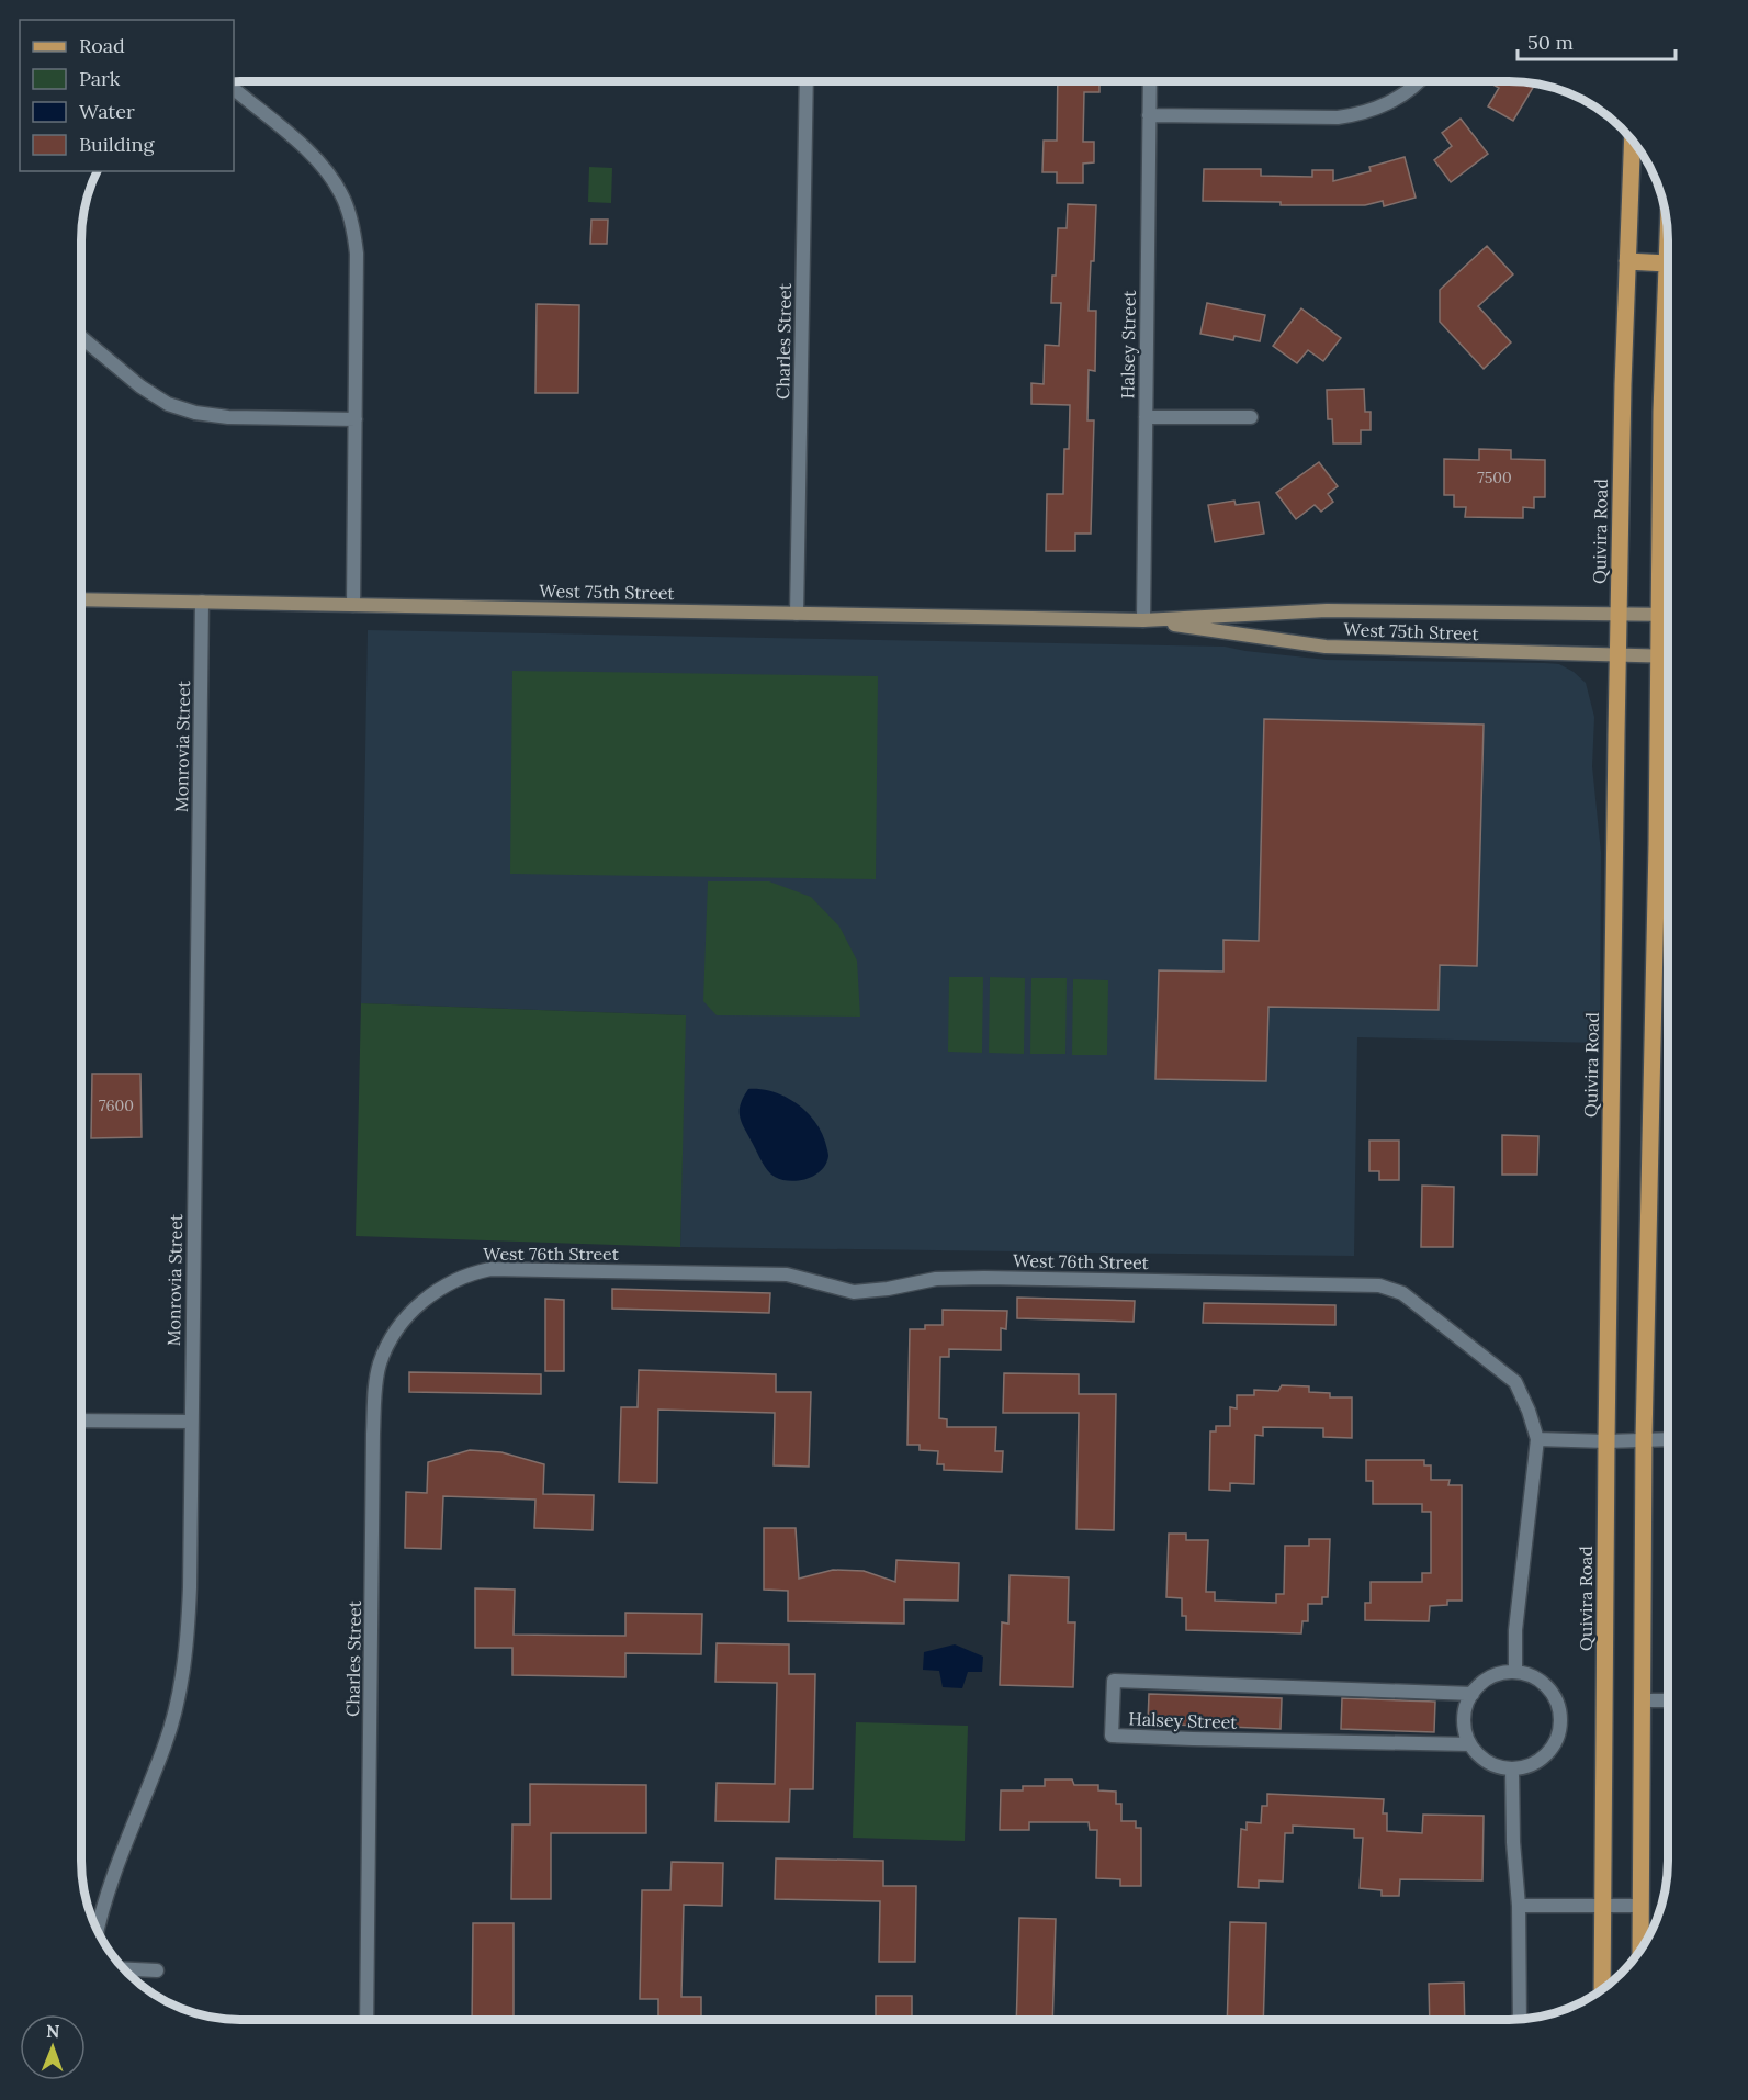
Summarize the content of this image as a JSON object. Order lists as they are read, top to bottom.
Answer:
{
  "streets": {
    "main road": ["Quivira Road", "West 75th Street"],
    "street": [
      "Charles Street",
      "Halsey Street",
      "Monrovia Street",
      "West 76th Street"
    ]
  },
  "crossings": [
    ["Charles Street", "West 75th Street"],
    ["Charles Street", "West 76th Street"],
    ["Halsey Street", "West 75th Street"],
    ["Quivira Road", "West 75th Street"],
    ["West 75th Street", "Monrovia Street"]
  ],
  "house_numbers": ["7500", "7600"],
  "legend": [
    "Road",
    "Park",
    "Water",
    "Building"
  ],
  "scale_bar": "50 m",
  "north": "top"
}
